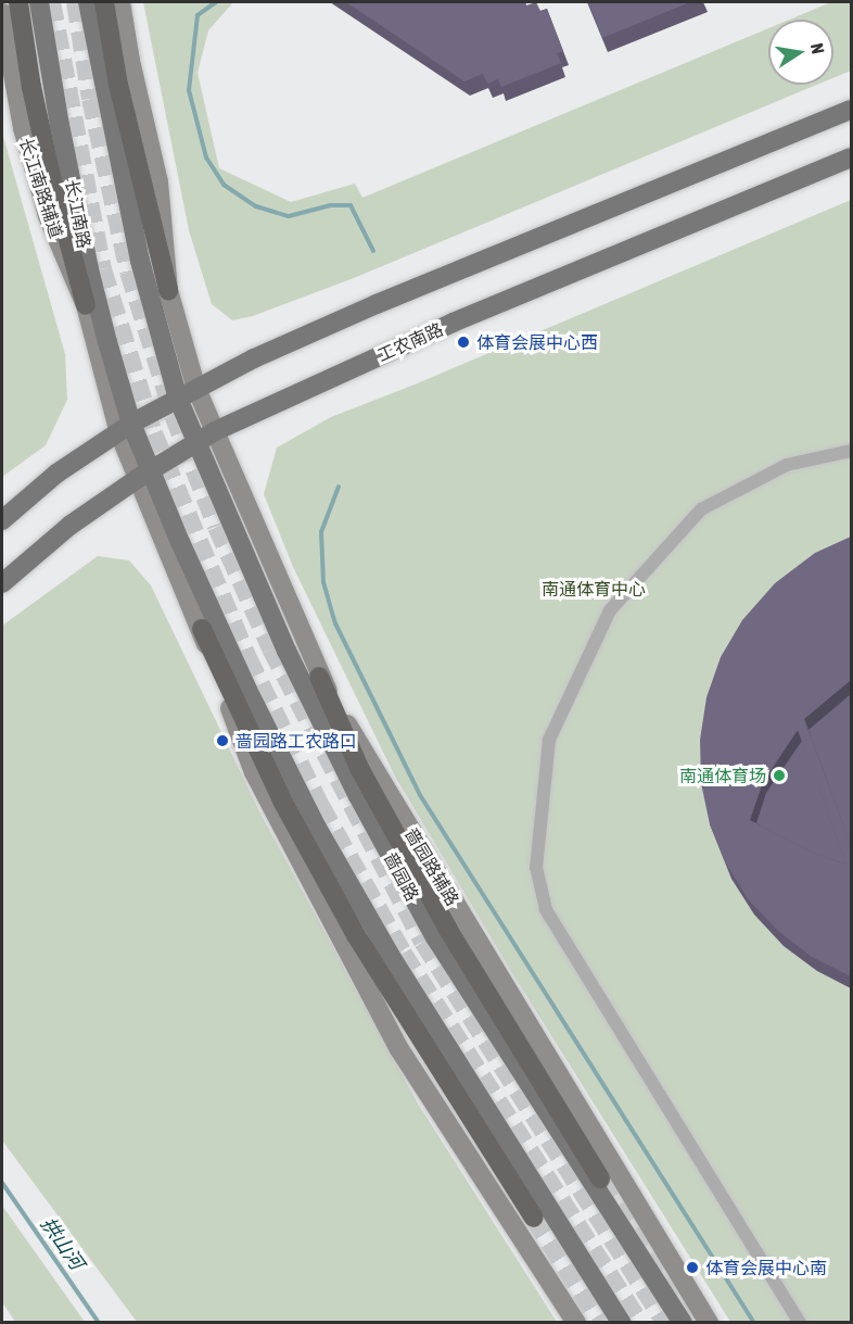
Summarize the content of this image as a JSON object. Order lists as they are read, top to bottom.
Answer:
{
  "streets": {
    "main road": ["长江南路", "工农南路", "啬园路"],
    "street": ["长江南路辅道", "啬园路辅路"]
  },
  "crossings": [
    ["长江南路辅道", "长江南路"],
    ["工农南路", "啬园路辅路"],
    ["工农南路", "啬园路"],
    ["啬园路辅路", "啬园路"]
  ],
  "water": ["拱山河"],
  "parks": ["南通体育中心"],
  "places": [
    "体育会展中心西",
    "啬园路工农路口",
    "南通体育场",
    "体育会展中心南"
  ],
  "north": "right"
}
